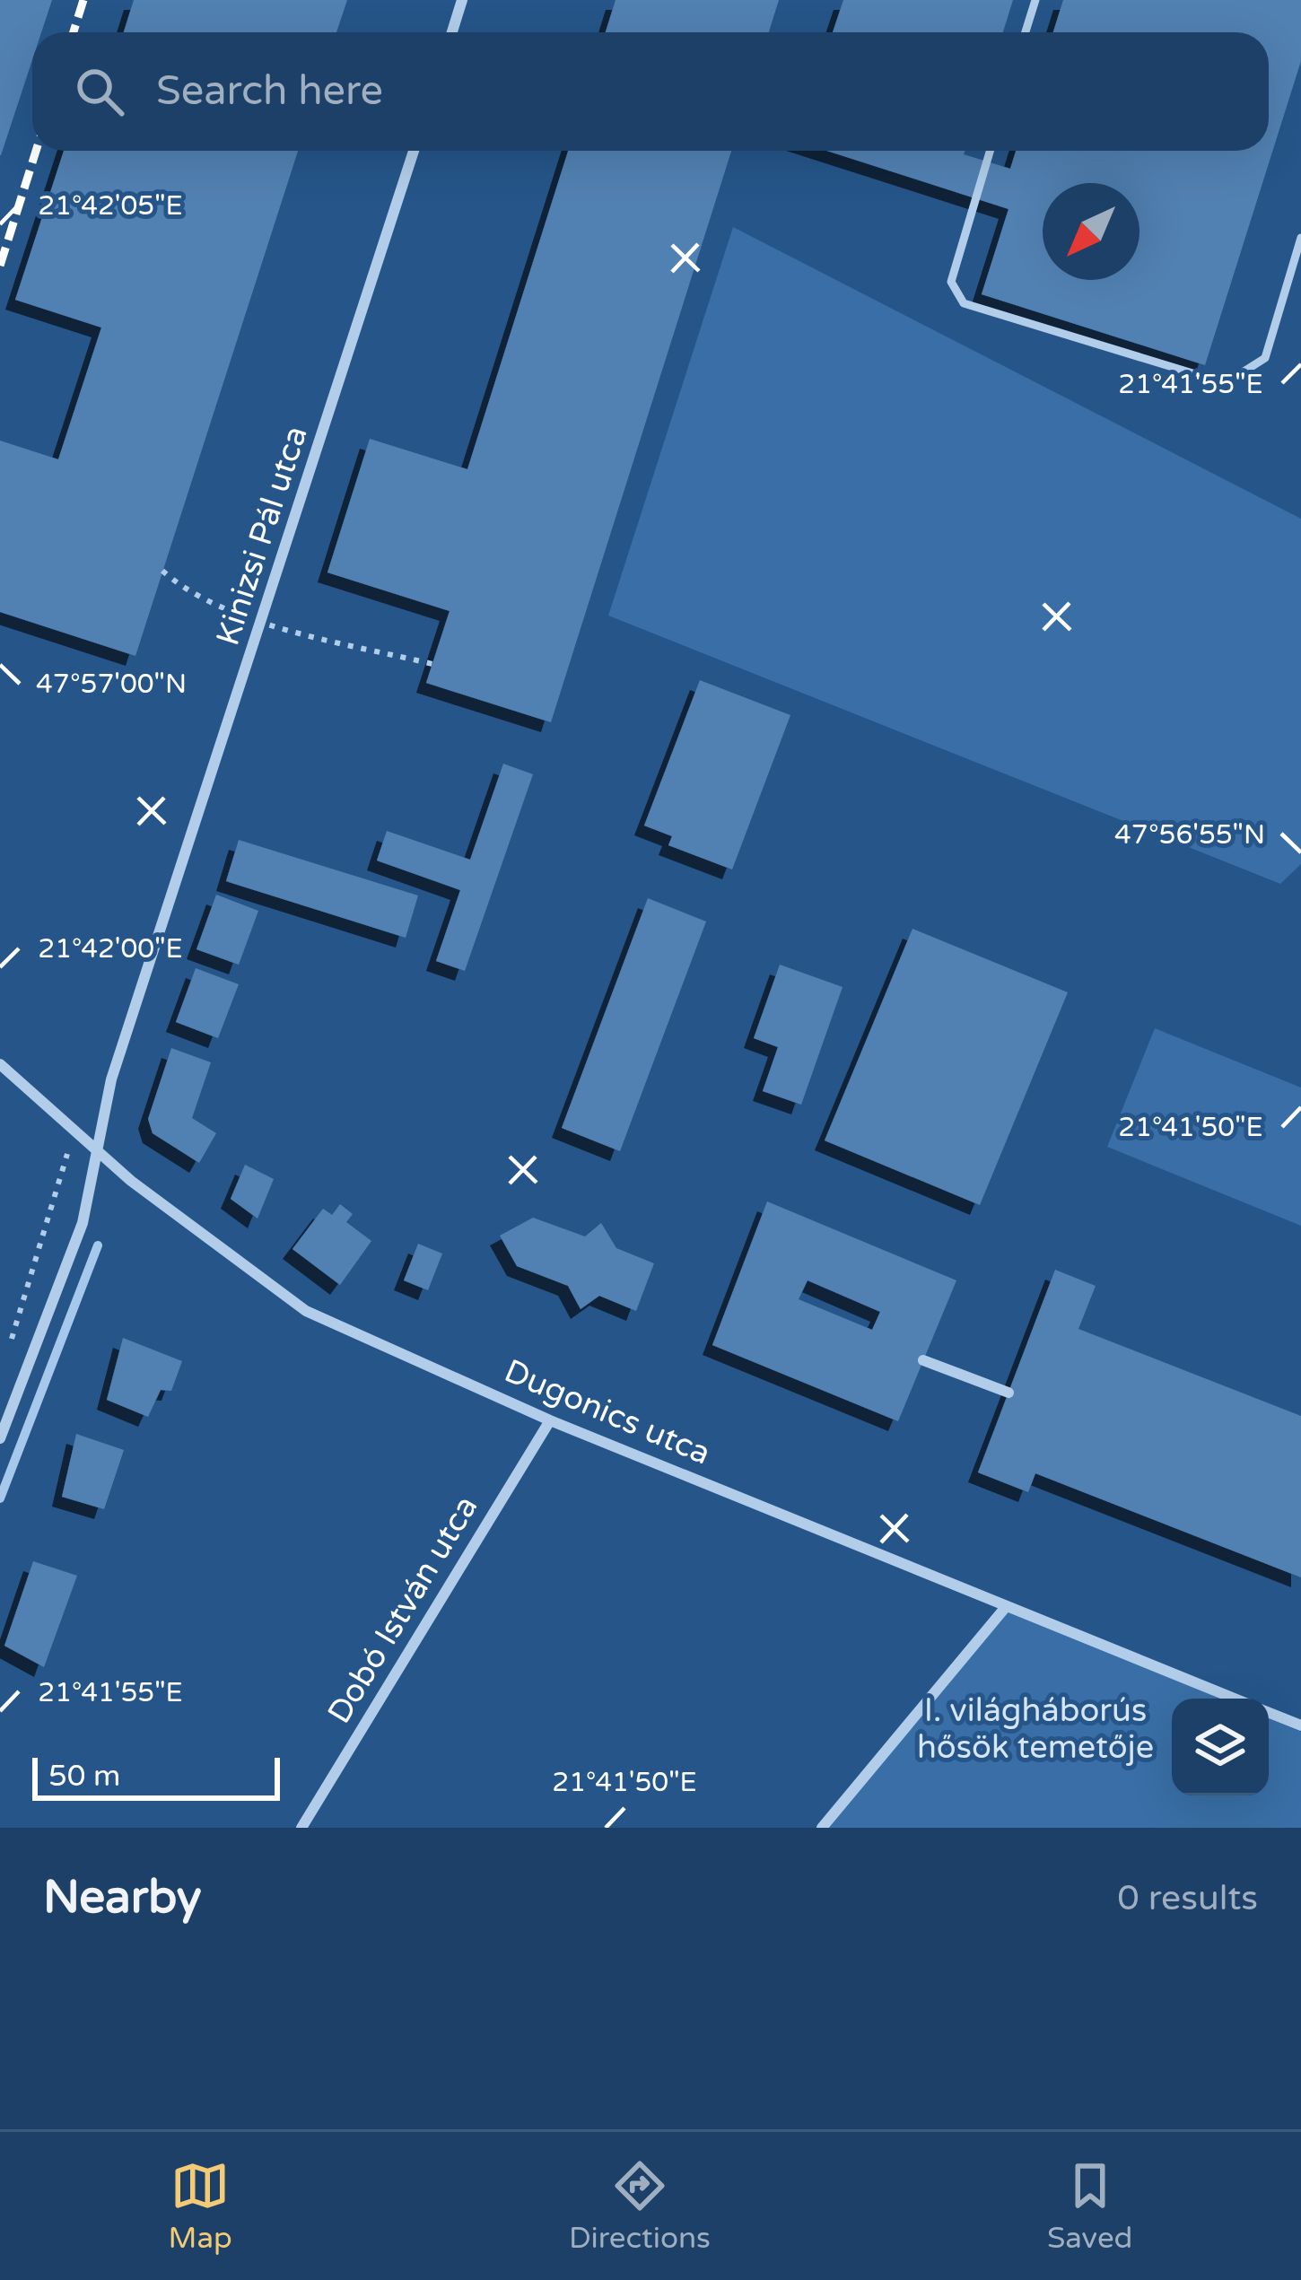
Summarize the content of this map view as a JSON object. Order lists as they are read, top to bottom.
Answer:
{
  "streets": {
    "street": ["Kinizsi Pál utca", "Dugonics utca", "Dobó István utca"]
  },
  "crossings": [
    ["Kinizsi Pál utca", "Dugonics utca"],
    ["Dugonics utca", "Dobó István utca"]
  ],
  "parks": ["I. világháborús hősök temetője"],
  "scale_bar": "50 m",
  "north": "bottom left",
  "page": {
    "search": "Search here",
    "scale": "50 m",
    "heading": ["Nearby", "0 results"],
    "nav": ["Map", "Directions", "Saved"]
  },
  "coordinates": [
    "21°42'05\"E",
    "21°41'55\"E",
    "47°57'00\"N",
    "47°56'55\"N",
    "21°42'00\"E",
    "21°41'50\"E"
  ]
}
